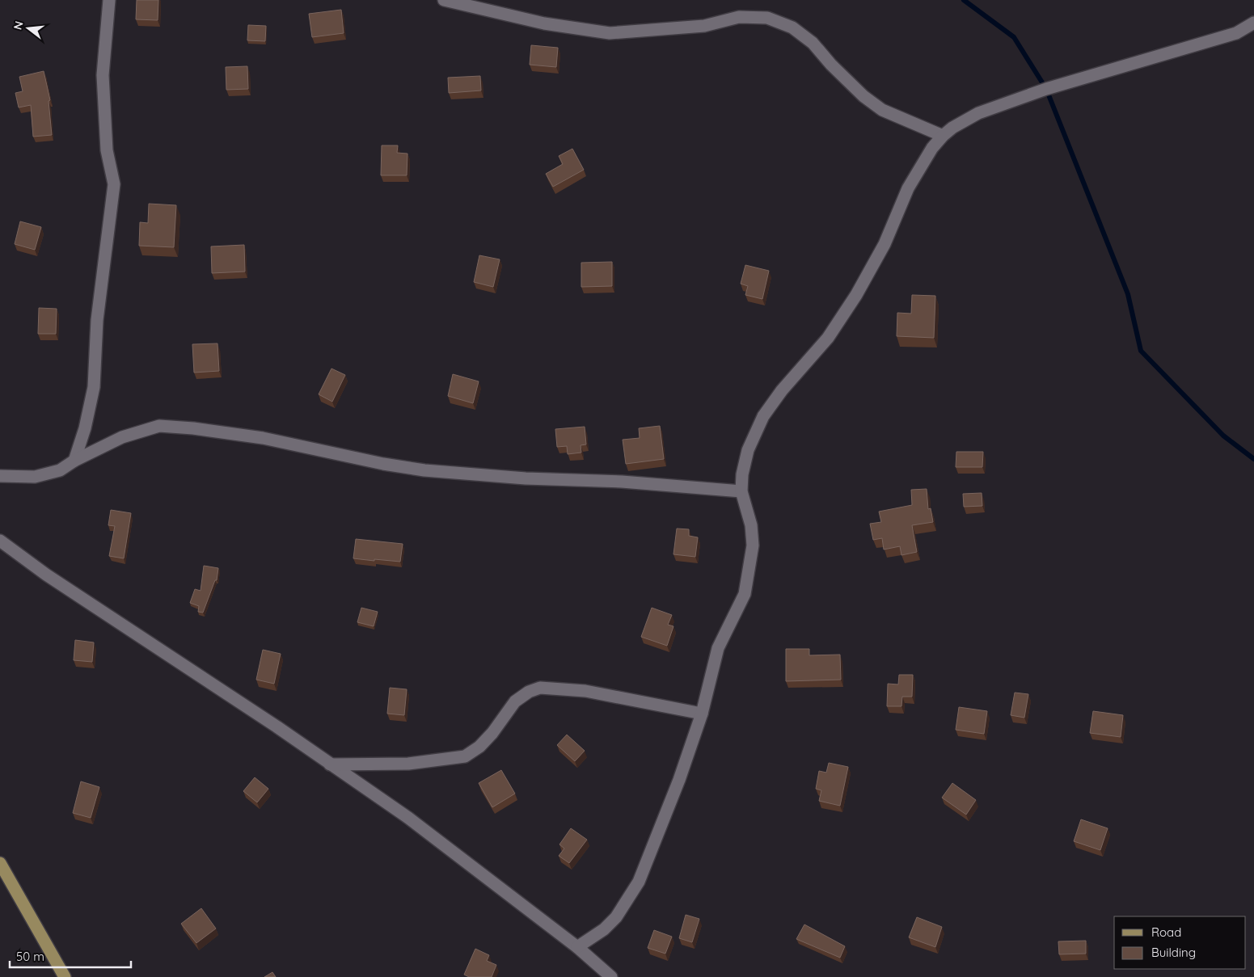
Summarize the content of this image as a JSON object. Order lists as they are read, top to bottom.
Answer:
{
  "legend": ["Road", "Building"],
  "scale_bar": "50 m",
  "north": "left"
}
